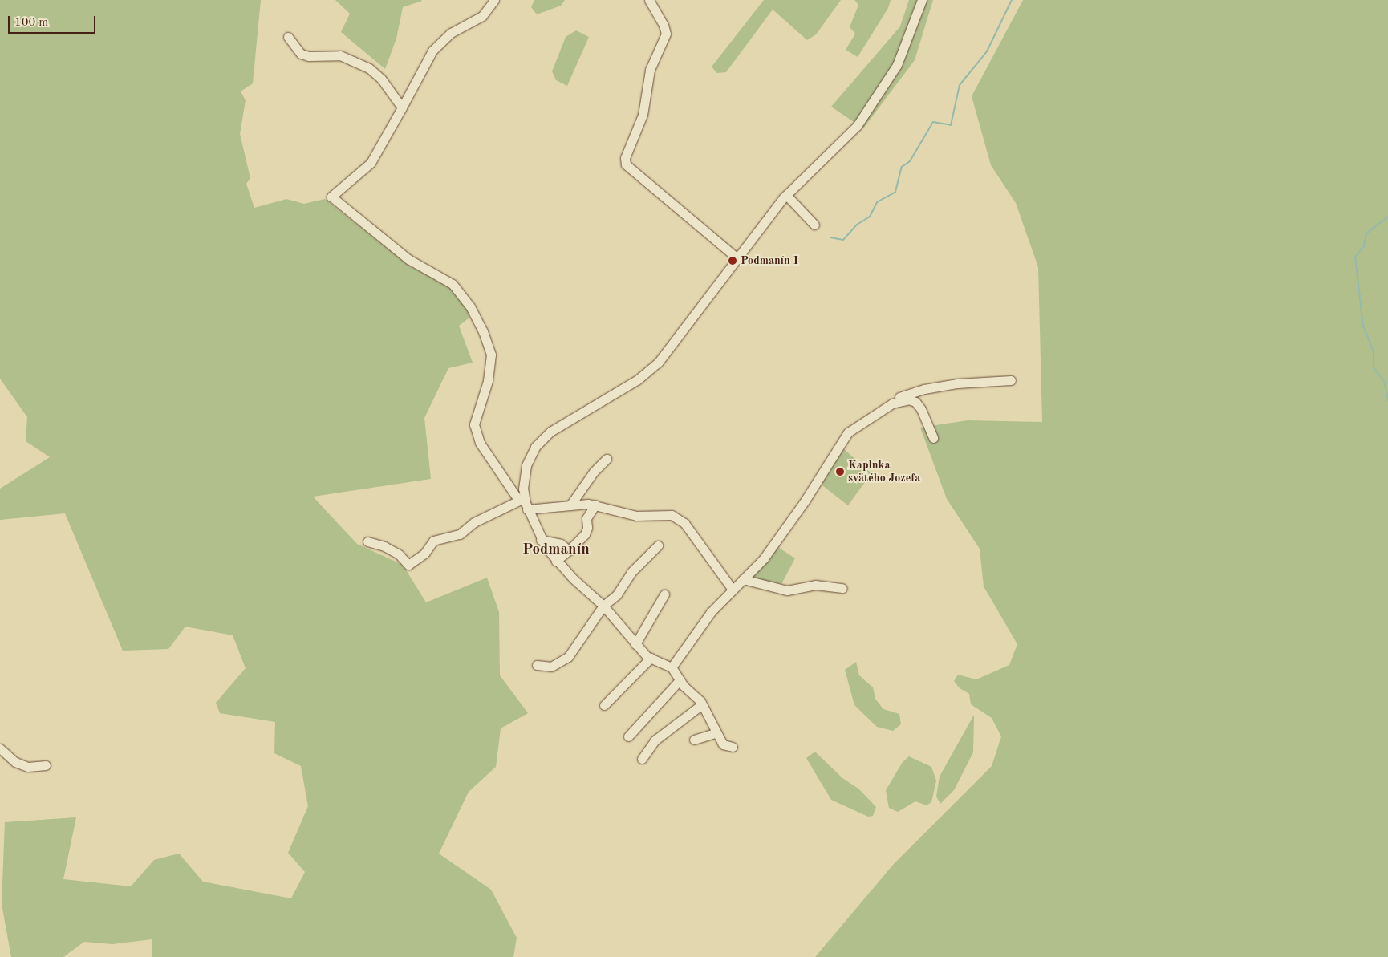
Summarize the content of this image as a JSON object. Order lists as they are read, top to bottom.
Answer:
{
  "districts": ["Podmanín"],
  "places": ["Podmanín I", "Kaplnka svätého Jozefa"],
  "scale_bar": "100 m"
}
